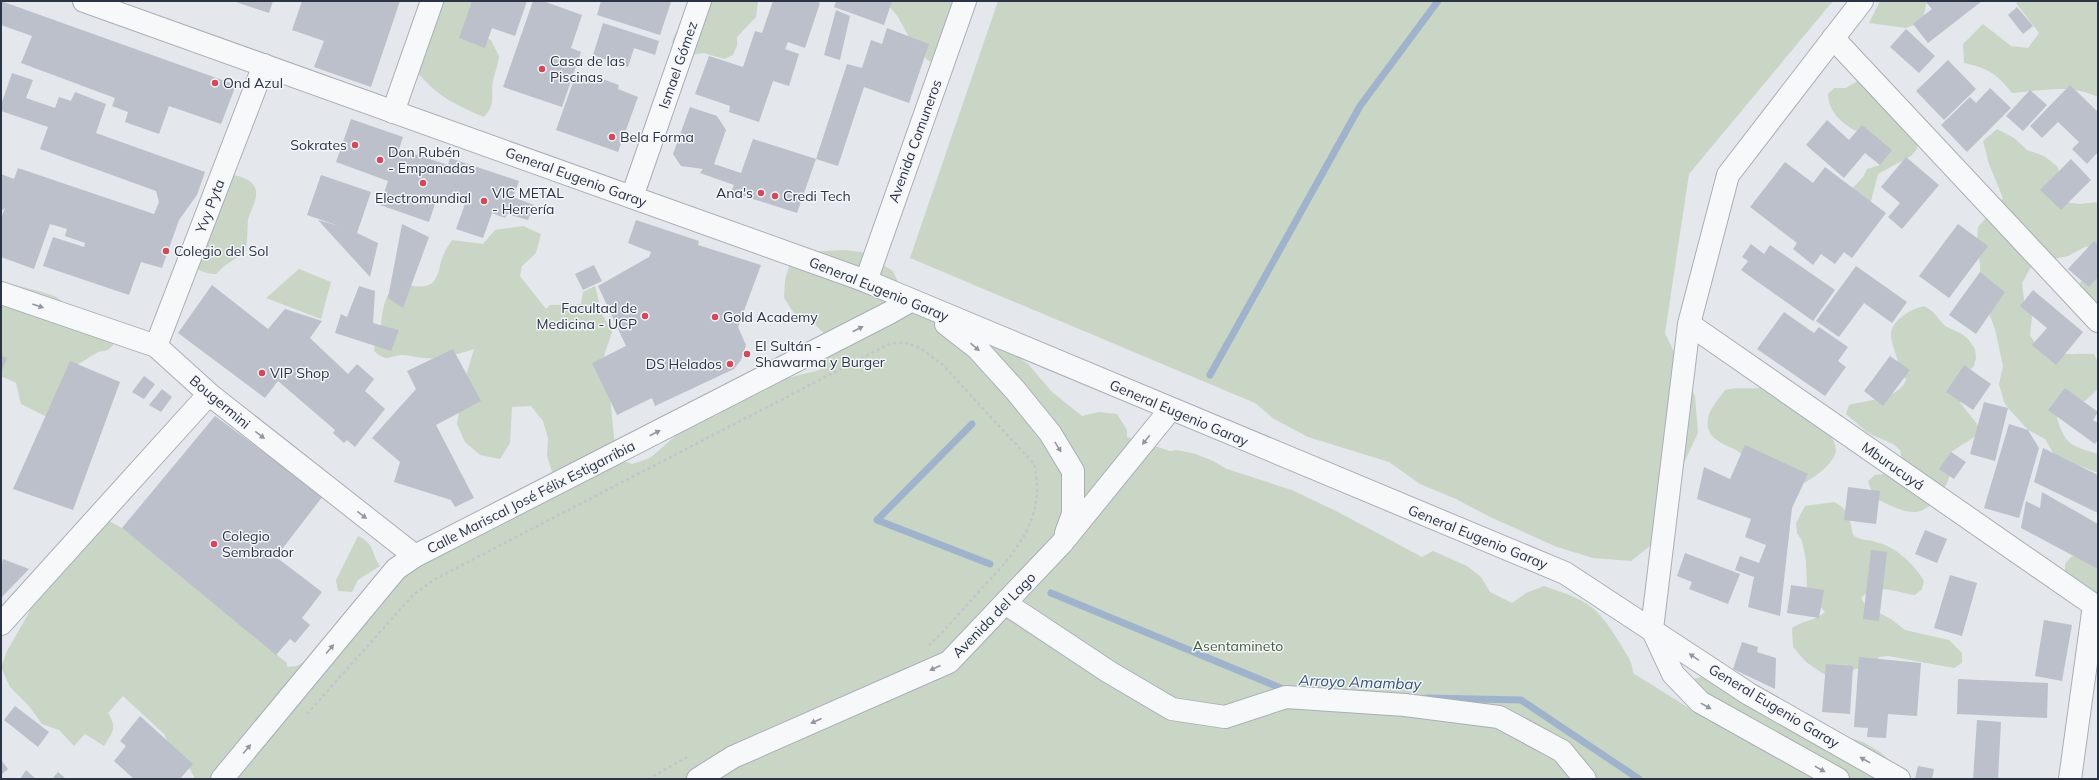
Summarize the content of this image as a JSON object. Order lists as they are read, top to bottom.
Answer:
{
  "streets": {
    "street": [
      "Ismael Gómez",
      "Avenida Comuneros",
      "General Eugenio Garay",
      "Yvy Pyta",
      "Bougermini",
      "Mburucuyá",
      "Calle Mariscal José Félix Estigarribia",
      "Avenida del Lago"
    ]
  },
  "crossings": [
    ["Ismael Gómez", "General Eugenio Garay"],
    ["Avenida Comuneros", "General Eugenio Garay"],
    ["General Eugenio Garay", "Yvy Pyta"],
    ["General Eugenio Garay", "Calle Mariscal José Félix Estigarribia"],
    ["General Eugenio Garay", "Avenida del Lago"],
    ["Yvy Pyta", "Bougermini"],
    ["Bougermini", "Calle Mariscal José Félix Estigarribia"]
  ],
  "one_way": ["Bougermini", "Calle Mariscal José Félix Estigarribia", "Avenida del Lago"],
  "water": ["Arroyo Amambay"],
  "parks": ["Asentamineto"],
  "places": [
    "Casa de las Piscinas",
    "Ond Azul",
    "Bela Forma",
    "Sokrates",
    "Don Rubén - Empanadas",
    "Electromundial",
    "Ana's",
    "Credi Tech",
    "VIC METAL - Herrería",
    "Colegio del Sol",
    "Facultad de Medicina - UCP",
    "Gold Academy",
    "El Sultán - Shawarma y Burger",
    "DS Helados",
    "VIP Shop",
    "Colegio Sembrador"
  ]
}
